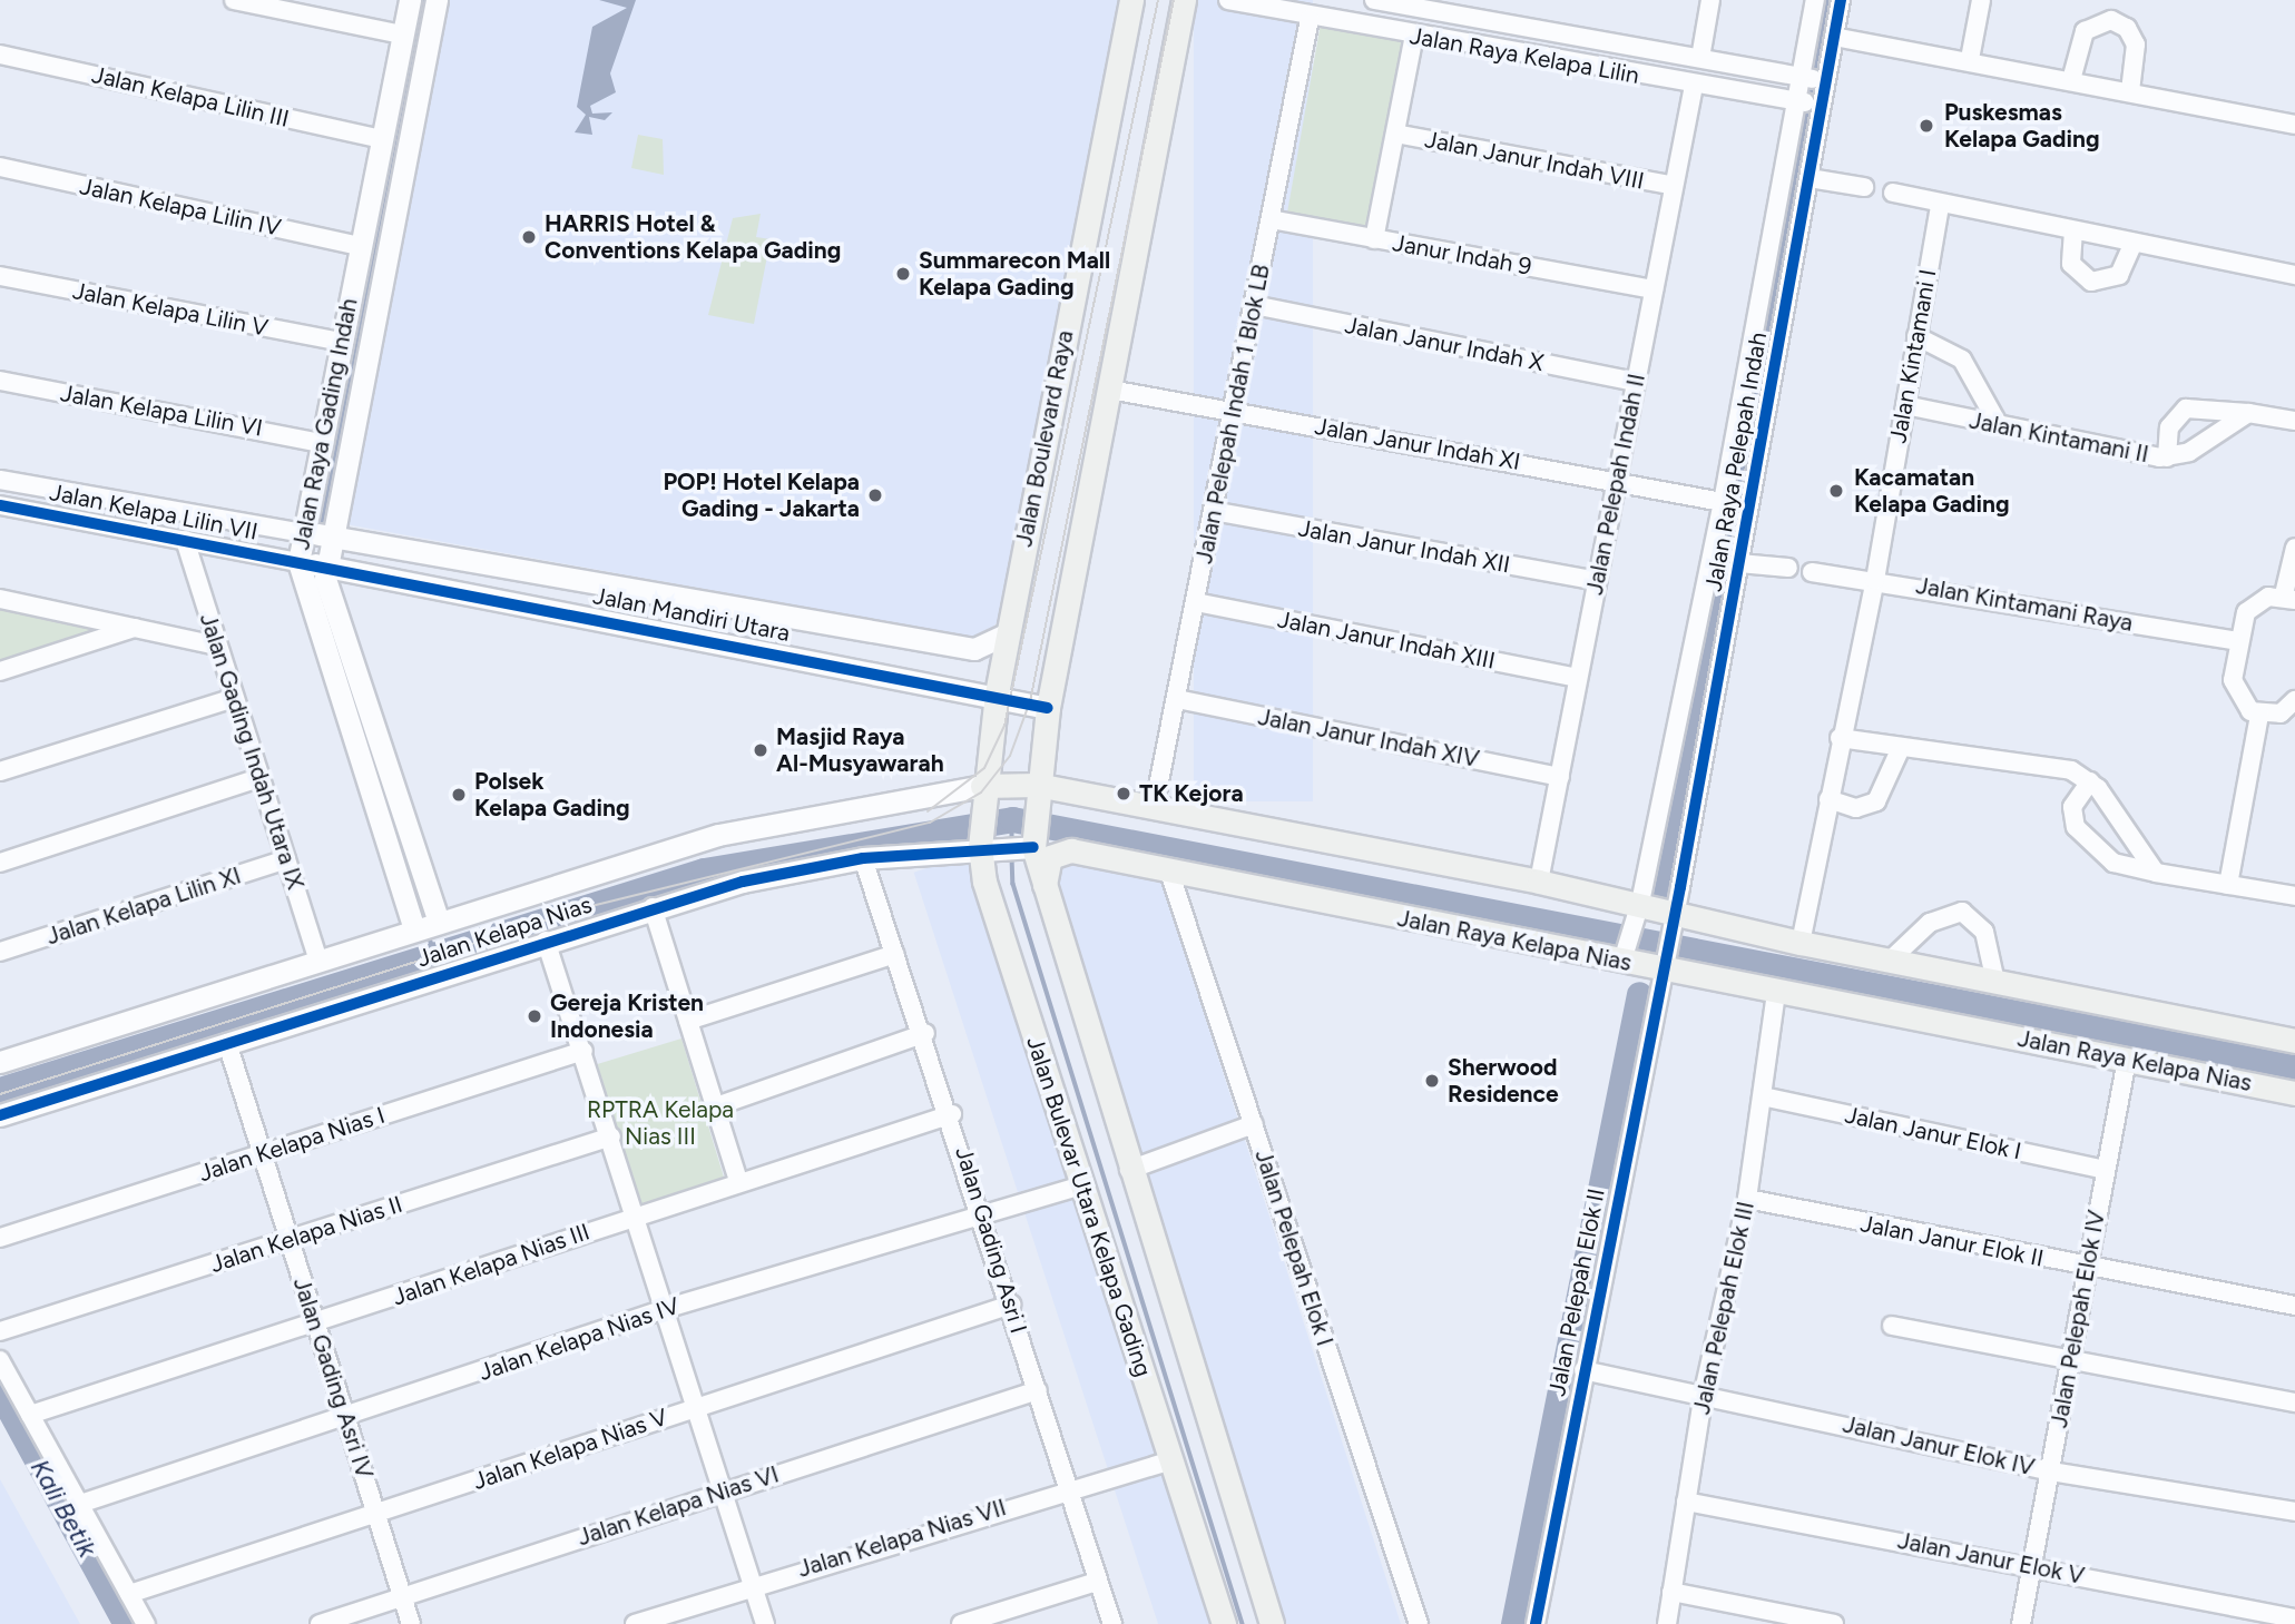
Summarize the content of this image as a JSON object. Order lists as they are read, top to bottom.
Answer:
{
  "streets": {
    "main road": ["Jalan Boulevard Raya", "Jalan Raya Kelapa Nias", "Jalan Bulevar Utara Kelapa Gading"],
    "street": [
      "Jalan Raya Kelapa Lilin",
      "Jalan Kelapa Lilin III",
      "Jalan Janur Indah VIII",
      "Jalan Kelapa Lilin IV",
      "Janur Indah 9",
      "Jalan Kelapa Lilin V",
      "Jalan Janur Indah X",
      "Jalan Kintamani I",
      "Jalan Kelapa Lilin VI",
      "Jalan Pelepah Indah 1 Blok LB",
      "Jalan Raya Gading Indah",
      "Jalan Kintamani II",
      "Jalan Janur Indah XI",
      "Jalan Raya Pelepah Indah",
      "Jalan Pelepah Indah II",
      "Jalan Kelapa Lilin VII",
      "Jalan Janur Indah XII",
      "Jalan Kintamani Raya",
      "Jalan Mandiri Utara",
      "Jalan Janur Indah XIII",
      "Jalan Janur Indah XIV",
      "Jalan Gading Indah Utara IX",
      "Jalan Kelapa Lilin XI",
      "Jalan Kelapa Nias",
      "Jalan Janur Elok I",
      "Jalan Kelapa Nias I",
      "Jalan Kelapa Nias II",
      "Jalan Gading Asri I",
      "Jalan Janur Elok II",
      "Jalan Pelepah Elok I",
      "Jalan Kelapa Nias III",
      "Jalan Pelepah Elok II",
      "Jalan Pelepah Elok III",
      "Jalan Pelepah Elok IV",
      "Jalan Kelapa Nias IV",
      "Jalan Gading Asri IV",
      "Jalan Janur Elok IV",
      "Jalan Kelapa Nias V",
      "Jalan Kelapa Nias VI",
      "Jalan Kelapa Nias VII",
      "Jalan Janur Elok V"
    ]
  },
  "crossings": [
    ["Jalan Raya Kelapa Lilin", "Jalan Pelepah Indah 1 Blok LB"],
    ["Jalan Raya Kelapa Lilin", "Jalan Raya Pelepah Indah"],
    ["Jalan Raya Kelapa Lilin", "Jalan Pelepah Indah II"],
    ["Jalan Kelapa Lilin III", "Jalan Raya Gading Indah"],
    ["Jalan Janur Indah VIII", "Jalan Pelepah Indah II"],
    ["Jalan Kelapa Lilin IV", "Jalan Raya Gading Indah"],
    ["Janur Indah 9", "Jalan Pelepah Indah 1 Blok LB"],
    ["Janur Indah 9", "Jalan Pelepah Indah II"],
    ["Jalan Kelapa Lilin V", "Jalan Raya Gading Indah"],
    ["Jalan Janur Indah X", "Jalan Pelepah Indah 1 Blok LB"],
    ["Jalan Janur Indah X", "Jalan Pelepah Indah II"],
    ["Jalan Kintamani I", "Jalan Kintamani II"],
    ["Jalan Kintamani I", "Jalan Kintamani Raya"],
    ["Jalan Kelapa Lilin VI", "Jalan Raya Gading Indah"],
    ["Jalan Pelepah Indah 1 Blok LB", "Jalan Janur Indah XI"],
    ["Jalan Pelepah Indah 1 Blok LB", "Jalan Janur Indah XII"],
    ["Jalan Pelepah Indah 1 Blok LB", "Jalan Janur Indah XIII"],
    ["Jalan Pelepah Indah 1 Blok LB", "Jalan Janur Indah XIV"],
    ["Jalan Raya Gading Indah", "Jalan Kelapa Lilin VII"],
    ["Jalan Raya Gading Indah", "Jalan Mandiri Utara"],
    ["Jalan Raya Gading Indah", "Jalan Kelapa Nias"],
    ["Jalan Boulevard Raya", "Jalan Mandiri Utara"],
    ["Jalan Boulevard Raya", "Jalan Kelapa Nias"],
    ["Jalan Boulevard Raya", "Jalan Bulevar Utara Kelapa Gading"],
    ["Jalan Janur Indah XI", "Jalan Raya Pelepah Indah"],
    ["Jalan Janur Indah XI", "Jalan Pelepah Indah II"],
    ["Jalan Raya Pelepah Indah", "Jalan Raya Kelapa Nias"],
    ["Jalan Raya Pelepah Indah", "Jalan Pelepah Elok II"],
    ["Jalan Pelepah Indah II", "Jalan Janur Indah XII"],
    ["Jalan Pelepah Indah II", "Jalan Janur Indah XIII"],
    ["Jalan Pelepah Indah II", "Jalan Janur Indah XIV"],
    ["Jalan Kelapa Lilin VII", "Jalan Mandiri Utara"],
    ["Jalan Kelapa Lilin VII", "Jalan Gading Indah Utara IX"],
    ["Jalan Gading Indah Utara IX", "Jalan Kelapa Lilin XI"],
    ["Jalan Gading Indah Utara IX", "Jalan Kelapa Nias"],
    ["Jalan Kelapa Nias", "Jalan Bulevar Utara Kelapa Gading"],
    ["Jalan Kelapa Nias", "Jalan Gading Asri I"],
    ["Jalan Kelapa Nias", "Jalan Gading Asri IV"],
    ["Jalan Raya Kelapa Nias", "Jalan Bulevar Utara Kelapa Gading"],
    ["Jalan Raya Kelapa Nias", "Jalan Pelepah Elok I"],
    ["Jalan Raya Kelapa Nias", "Jalan Pelepah Elok II"],
    ["Jalan Raya Kelapa Nias", "Jalan Pelepah Elok III"],
    ["Jalan Raya Kelapa Nias", "Jalan Pelepah Elok IV"],
    ["Jalan Janur Elok I", "Jalan Pelepah Elok III"],
    ["Jalan Janur Elok I", "Jalan Pelepah Elok IV"],
    ["Jalan Kelapa Nias I", "Jalan Gading Asri IV"],
    ["Jalan Bulevar Utara Kelapa Gading", "Jalan Kelapa Nias IV"],
    ["Jalan Bulevar Utara Kelapa Gading", "Jalan Kelapa Nias VII"],
    ["Jalan Kelapa Nias II", "Jalan Gading Asri IV"],
    ["Jalan Gading Asri I", "Jalan Kelapa Nias III"],
    ["Jalan Gading Asri I", "Jalan Kelapa Nias IV"],
    ["Jalan Gading Asri I", "Jalan Kelapa Nias V"],
    ["Jalan Gading Asri I", "Jalan Kelapa Nias VI"],
    ["Jalan Gading Asri I", "Jalan Kelapa Nias VII"],
    ["Jalan Janur Elok II", "Jalan Pelepah Elok III"],
    ["Jalan Janur Elok II", "Jalan Pelepah Elok IV"],
    ["Jalan Kelapa Nias III", "Jalan Gading Asri IV"],
    ["Jalan Pelepah Elok II", "Jalan Janur Elok IV"],
    ["Jalan Pelepah Elok III", "Jalan Janur Elok IV"],
    ["Jalan Pelepah Elok III", "Jalan Janur Elok V"],
    ["Jalan Pelepah Elok IV", "Jalan Janur Elok IV"],
    ["Jalan Pelepah Elok IV", "Jalan Janur Elok V"],
    ["Jalan Kelapa Nias IV", "Jalan Gading Asri IV"],
    ["Jalan Gading Asri IV", "Jalan Kelapa Nias V"],
    ["Jalan Gading Asri IV", "Jalan Kelapa Nias VI"]
  ],
  "water": ["Kali Betik"],
  "parks": ["RPTRA Kelapa Nias III"],
  "places": [
    "Puskesmas Kelapa Gading",
    "HARRIS Hotel & Conventions Kelapa Gading",
    "Summarecon Mall Kelapa Gading",
    "Kacamatan Kelapa Gading",
    "POP! Hotel Kelapa Gading - Jakarta",
    "Masjid Raya Al-Musyawarah",
    "TK Kejora",
    "Polsek Kelapa Gading",
    "Gereja Kristen Indonesia",
    "Sherwood Residence"
  ]
}
